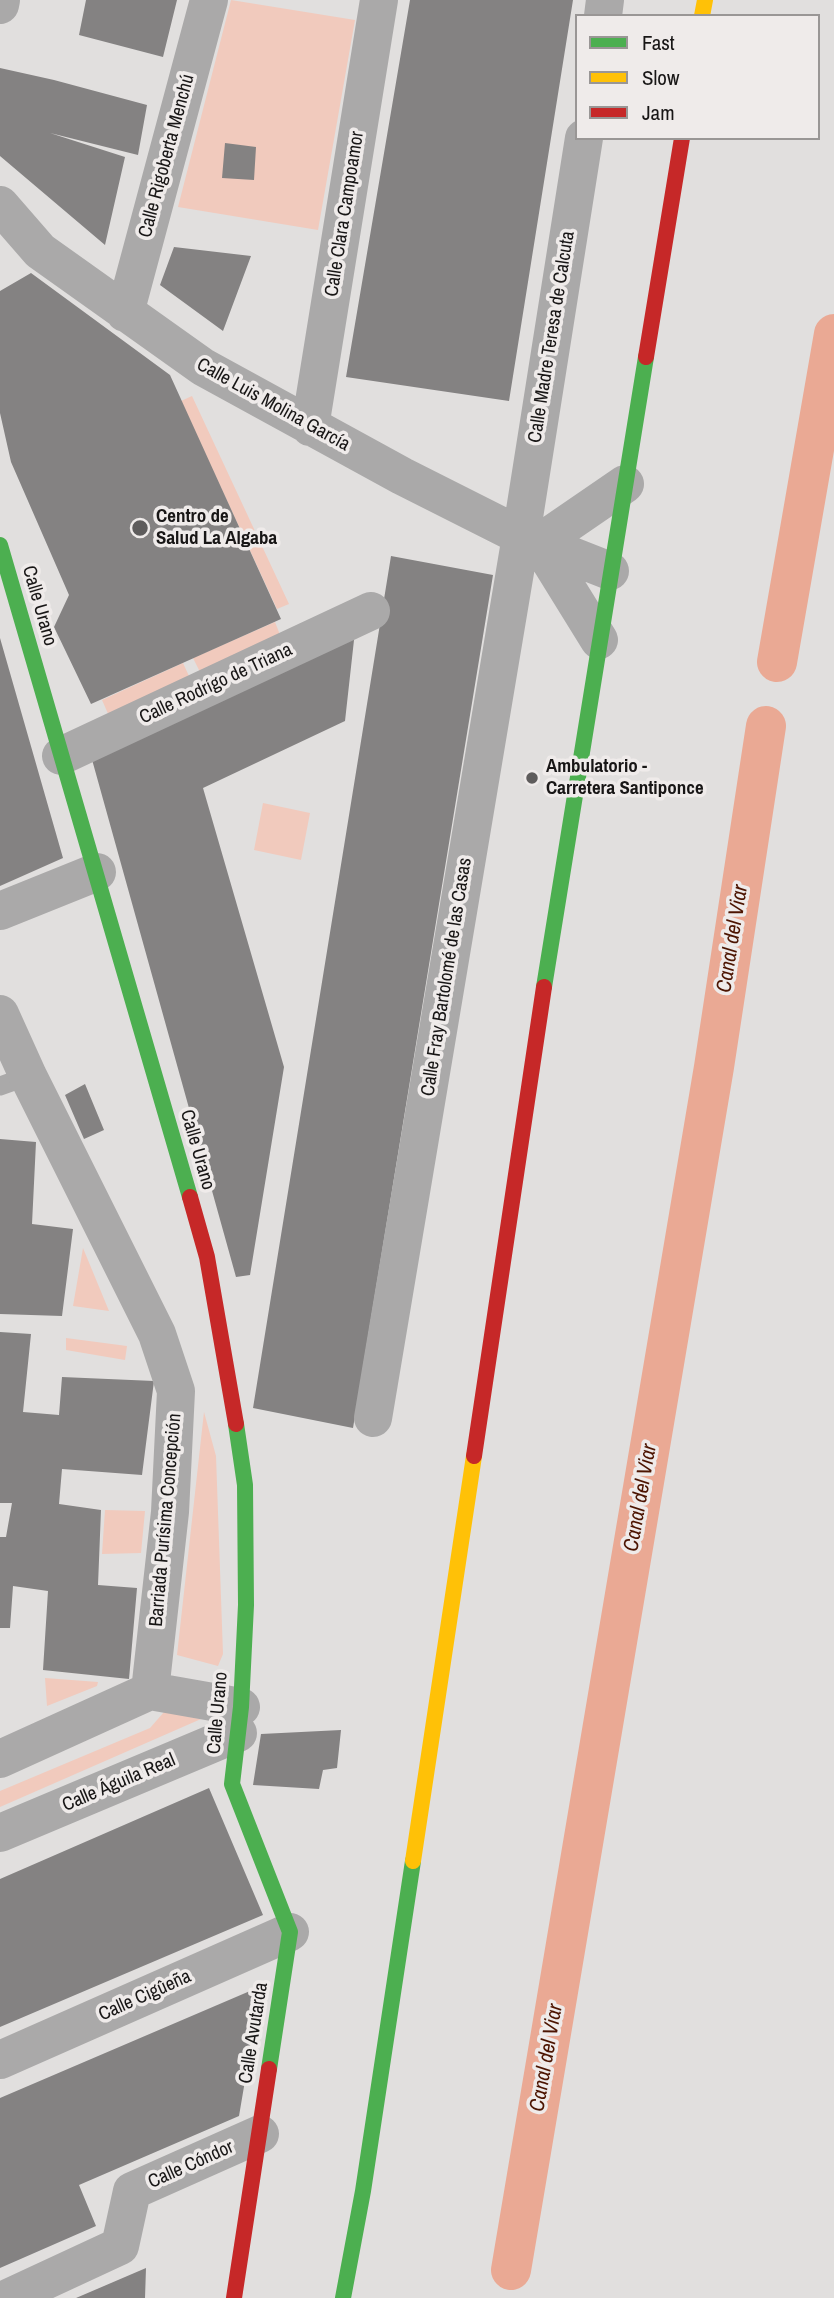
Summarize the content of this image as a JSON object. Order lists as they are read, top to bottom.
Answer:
{
  "streets": {
    "main road": ["Calle Urano", "Calle Avutarda"],
    "street": [
      "Calle Rigoberta Menchú",
      "Calle Clara Campoamor",
      "Calle Madre Teresa de Calcuta",
      "Calle Luis Molina García",
      "Calle Rodrígo de Triana",
      "Calle Fray Bartolomé de las Casas",
      "Barriada Purísima Concepción",
      "Calle Águila Real",
      "Calle Cigûeña",
      "Calle Cóndor"
    ]
  },
  "crossings": [
    ["Calle Rigoberta Menchú", "Calle Luis Molina García"],
    ["Calle Clara Campoamor", "Calle Luis Molina García"],
    ["Calle Madre Teresa de Calcuta", "Calle Luis Molina García"],
    ["Calle Madre Teresa de Calcuta", "Calle Fray Bartolomé de las Casas"],
    ["Calle Luis Molina García", "Calle Fray Bartolomé de las Casas"],
    ["Calle Urano", "Calle Rodrígo de Triana"],
    ["Calle Urano", "Calle Águila Real"],
    ["Calle Urano", "Calle Avutarda"],
    ["Calle Cigûeña", "Calle Avutarda"],
    ["Calle Avutarda", "Calle Cóndor"]
  ],
  "water": ["Canal del Viar"],
  "places": ["Centro de Salud La Algaba", "Ambulatorio - Carretera Santiponce"],
  "legend": ["Fast", "Slow", "Jam"]
}
